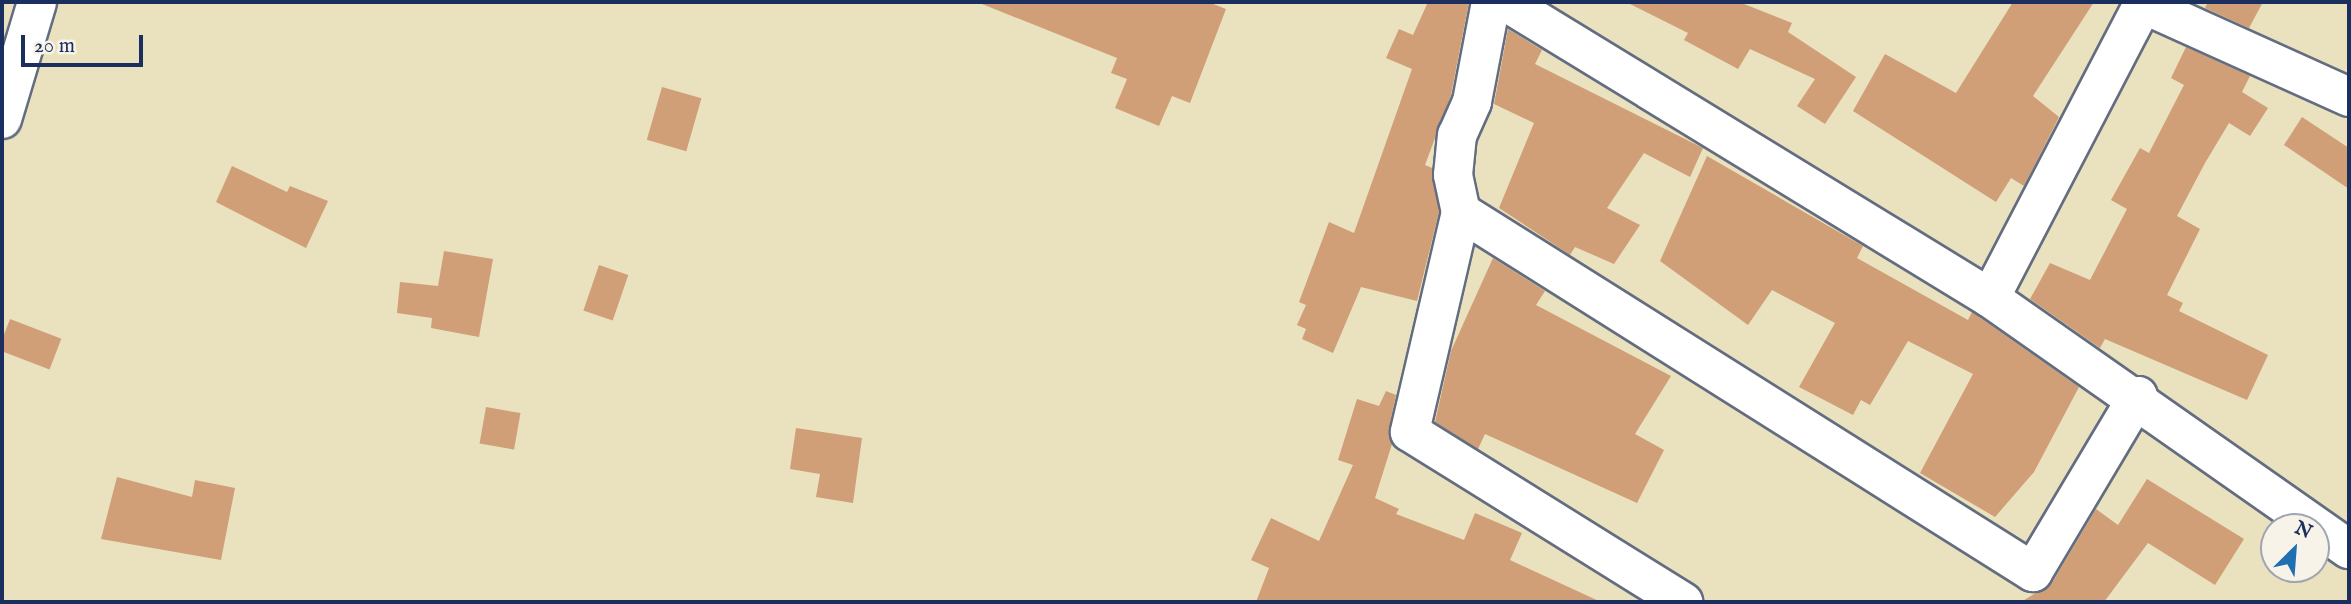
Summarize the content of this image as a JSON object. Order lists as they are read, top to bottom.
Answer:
{
  "scale_bar": "20 m",
  "north": "top right"
}
